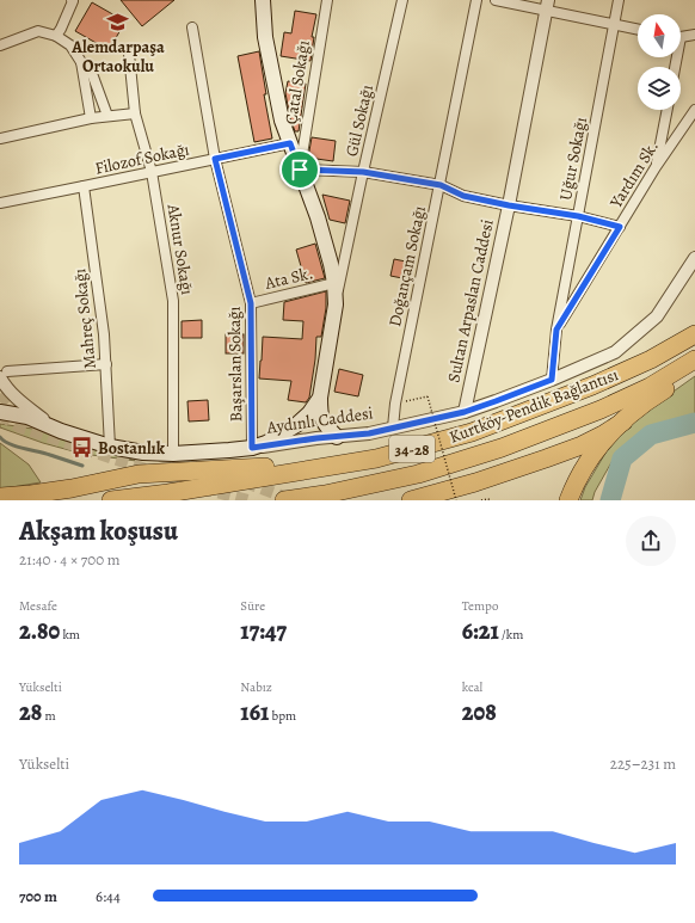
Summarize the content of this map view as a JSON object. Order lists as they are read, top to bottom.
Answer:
{
  "streets": {
    "highway": ["Kurtköy-Pendik Bağlantısı", "34-28"],
    "main road": ["Aydınlı Caddesi"],
    "street": [
      "Çatal Sokağı",
      "Gül Sokağı",
      "Filozof Sokağı",
      "Uğur Sokağı",
      "Yardım Sk.",
      "Aknur Sokağı",
      "Doğançam Sokağı",
      "Ata Sk.",
      "Sultan Arpaslan Caddesi",
      "Mahreç Sokağı",
      "Başarslan Sokağı"
    ]
  },
  "crossings": [
    ["Filozof Sokağı", "Aknur Sokağı"],
    ["Filozof Sokağı", "Mahreç Sokağı"],
    ["Filozof Sokağı", "Başarslan Sokağı"],
    ["Uğur Sokağı", "Yardım Sk."],
    ["Uğur Sokağı", "Aydınlı Caddesi"],
    ["Aknur Sokağı", "Aydınlı Caddesi"],
    ["Doğançam Sokağı", "Aydınlı Caddesi"],
    ["Ata Sk.", "Başarslan Sokağı"],
    ["Sultan Arpaslan Caddesi", "Aydınlı Caddesi"],
    ["Mahreç Sokağı", "Aydınlı Caddesi"],
    ["Başarslan Sokağı", "Aydınlı Caddesi"]
  ],
  "places": {
    "school or university": ["Alemdarpaşa Ortaokulu"],
    "bus stop": ["Bostanlık"]
  },
  "north": "top",
  "page": {
    "heading": ["Akşam koşusu", "21:40 · 4 × 700 m"],
    "stats": [
      ["Mesafe", "2.80 km"],
      ["Süre", "17:47"],
      ["Tempo", "6:21 /km"],
      ["Yükselti", "28 m"],
      ["Nabız", "161 bpm"],
      ["kcal", "208"]
    ],
    "chart": ["Yükselti", "225–231 m"],
    "list": [
      {
        "name": "700 m",
        "note": "6:44"
      }
    ]
  }
}
